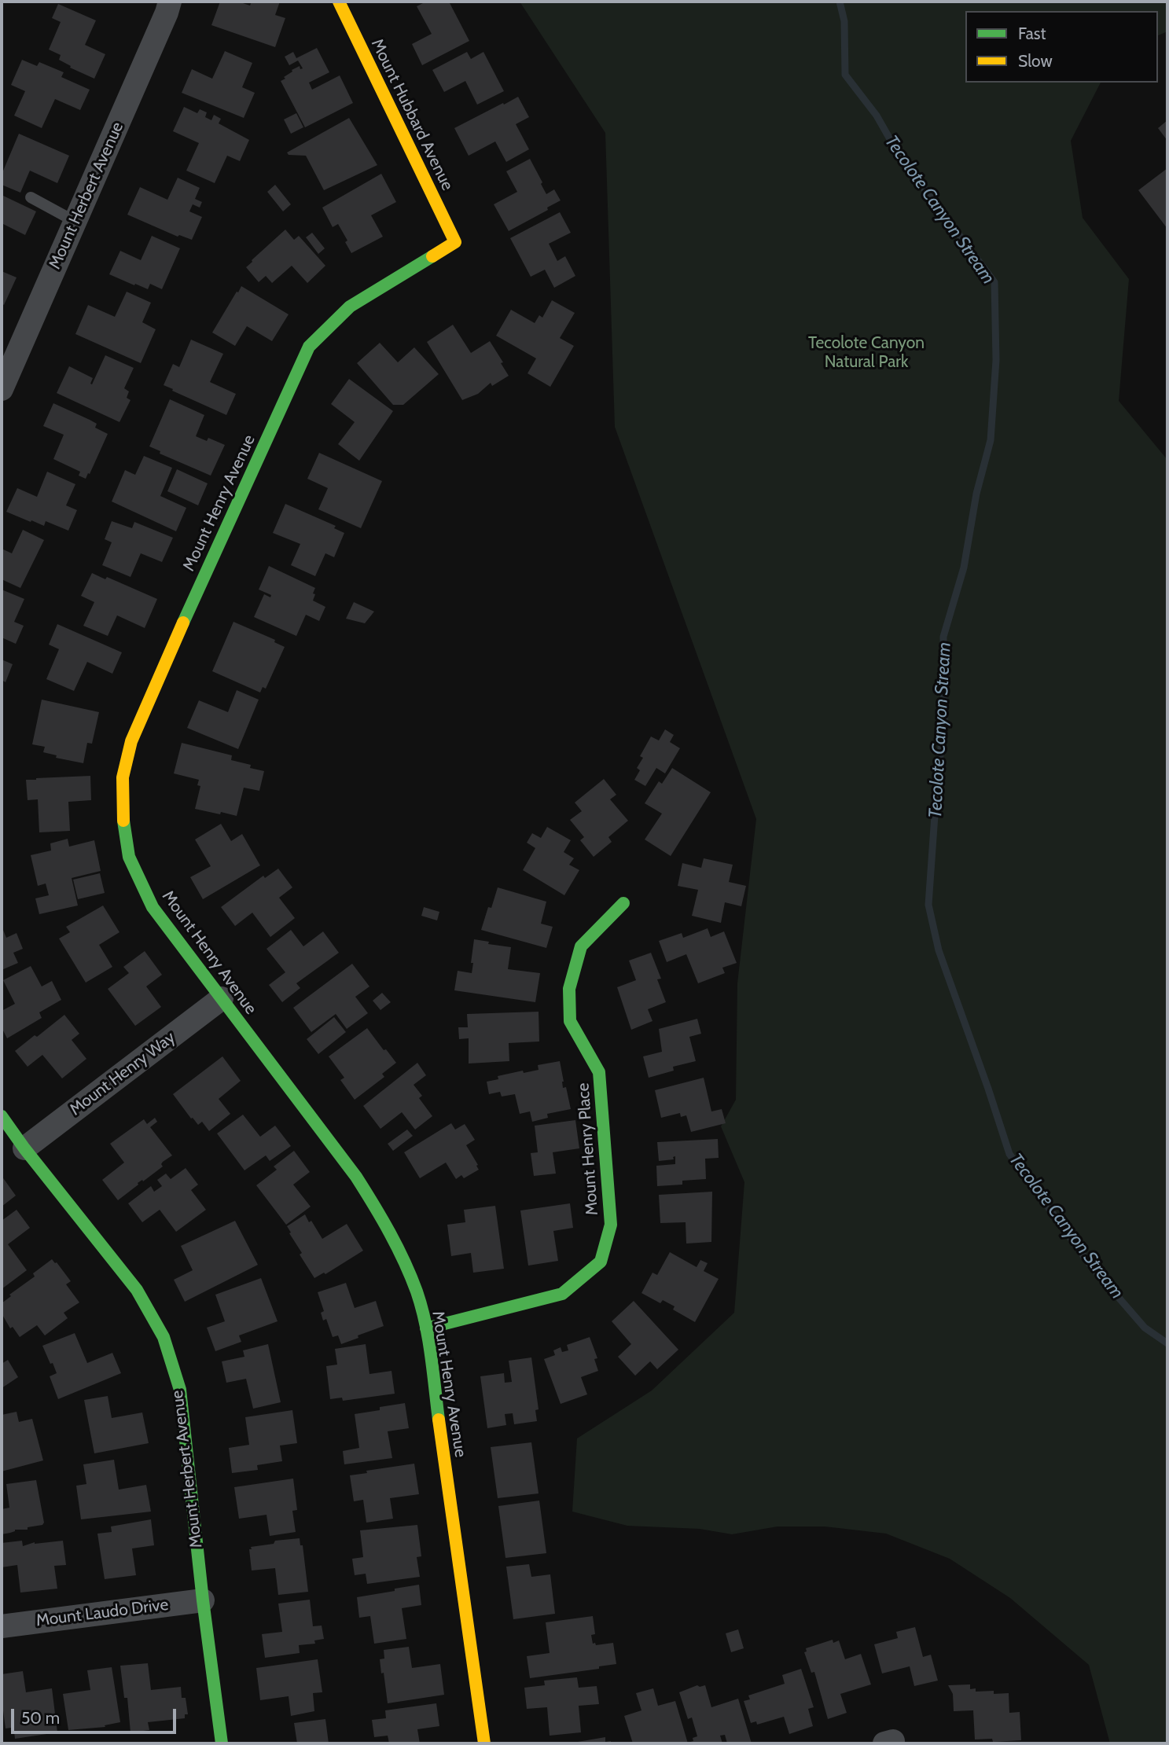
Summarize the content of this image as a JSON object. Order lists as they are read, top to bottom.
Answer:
{
  "streets": {
    "street": [
      "Mount Hubbard Avenue",
      "Mount Herbert Avenue",
      "Mount Henry Avenue",
      "Mount Henry Way",
      "Mount Henry Place",
      "Mount Laudo Drive"
    ]
  },
  "crossings": [
    ["Mount Hubbard Avenue", "Mount Henry Avenue"],
    ["Mount Herbert Avenue", "Mount Henry Way"],
    ["Mount Herbert Avenue", "Mount Laudo Drive"],
    ["Mount Henry Avenue", "Mount Henry Way"],
    ["Mount Henry Avenue", "Mount Henry Place"]
  ],
  "water": ["Tecolote Canyon Stream"],
  "parks": ["Tecolote Canyon Natural Park"],
  "legend": ["Fast", "Slow"],
  "scale_bar": "50 m"
}
